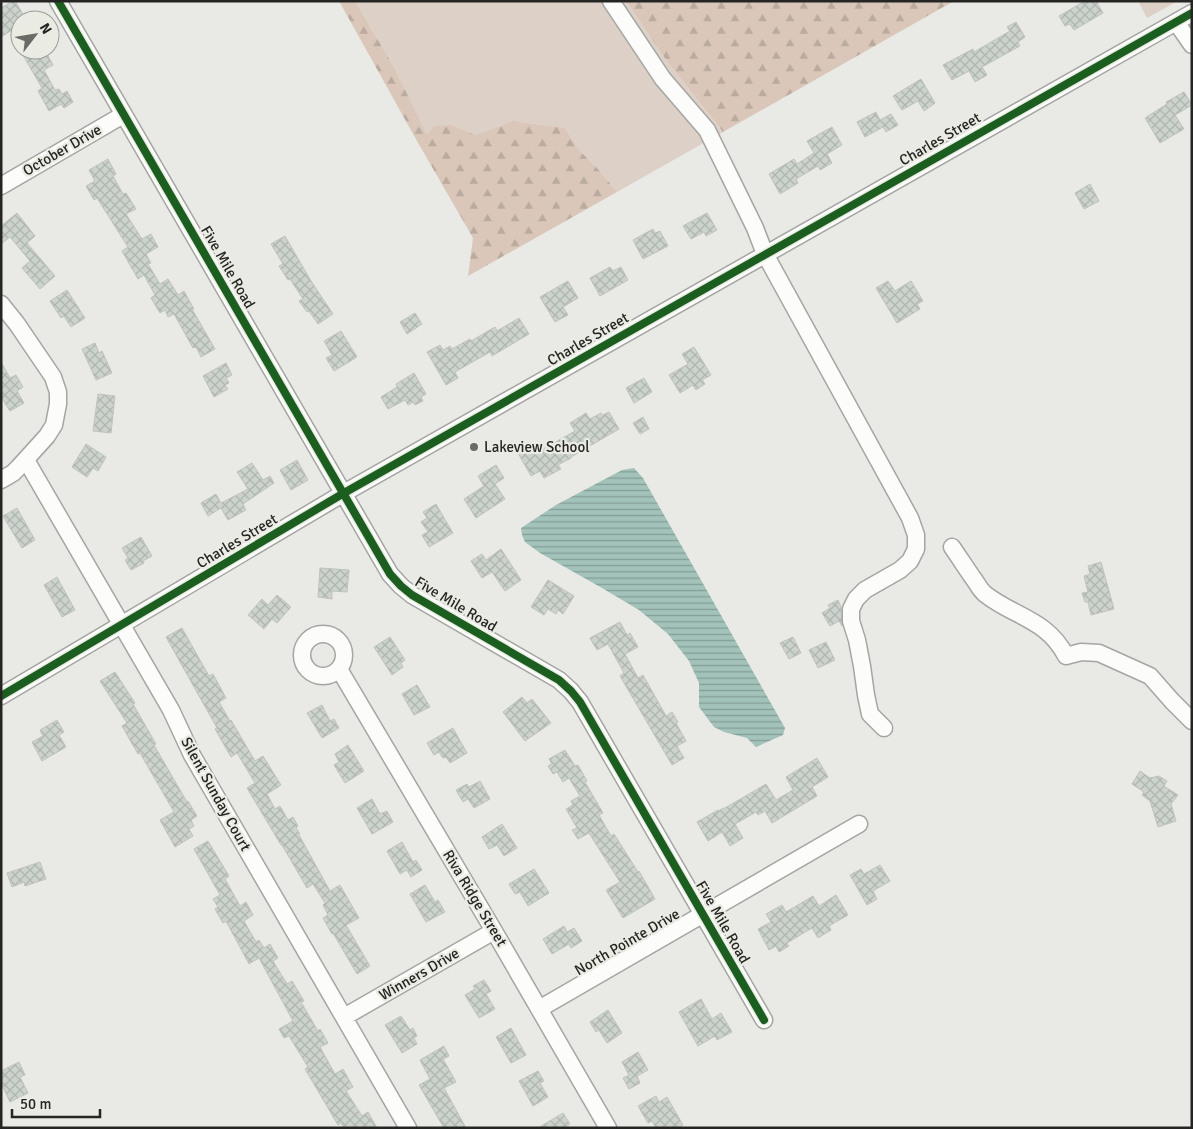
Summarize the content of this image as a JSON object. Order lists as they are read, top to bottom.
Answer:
{
  "streets": {
    "street": [
      "Charles Street",
      "October Drive",
      "Five Mile Road",
      "Silent Sunday Court",
      "Riva Ridge Street",
      "North Pointe Drive",
      "Winners Drive"
    ]
  },
  "crossings": [
    ["Charles Street", "Five Mile Road"],
    ["Charles Street", "Silent Sunday Court"],
    ["October Drive", "Five Mile Road"],
    ["Five Mile Road", "North Pointe Drive"],
    ["Silent Sunday Court", "Winners Drive"],
    ["Riva Ridge Street", "North Pointe Drive"],
    ["Riva Ridge Street", "Winners Drive"]
  ],
  "places": ["Lakeview School"],
  "scale_bar": "50 m",
  "north": "top right"
}
